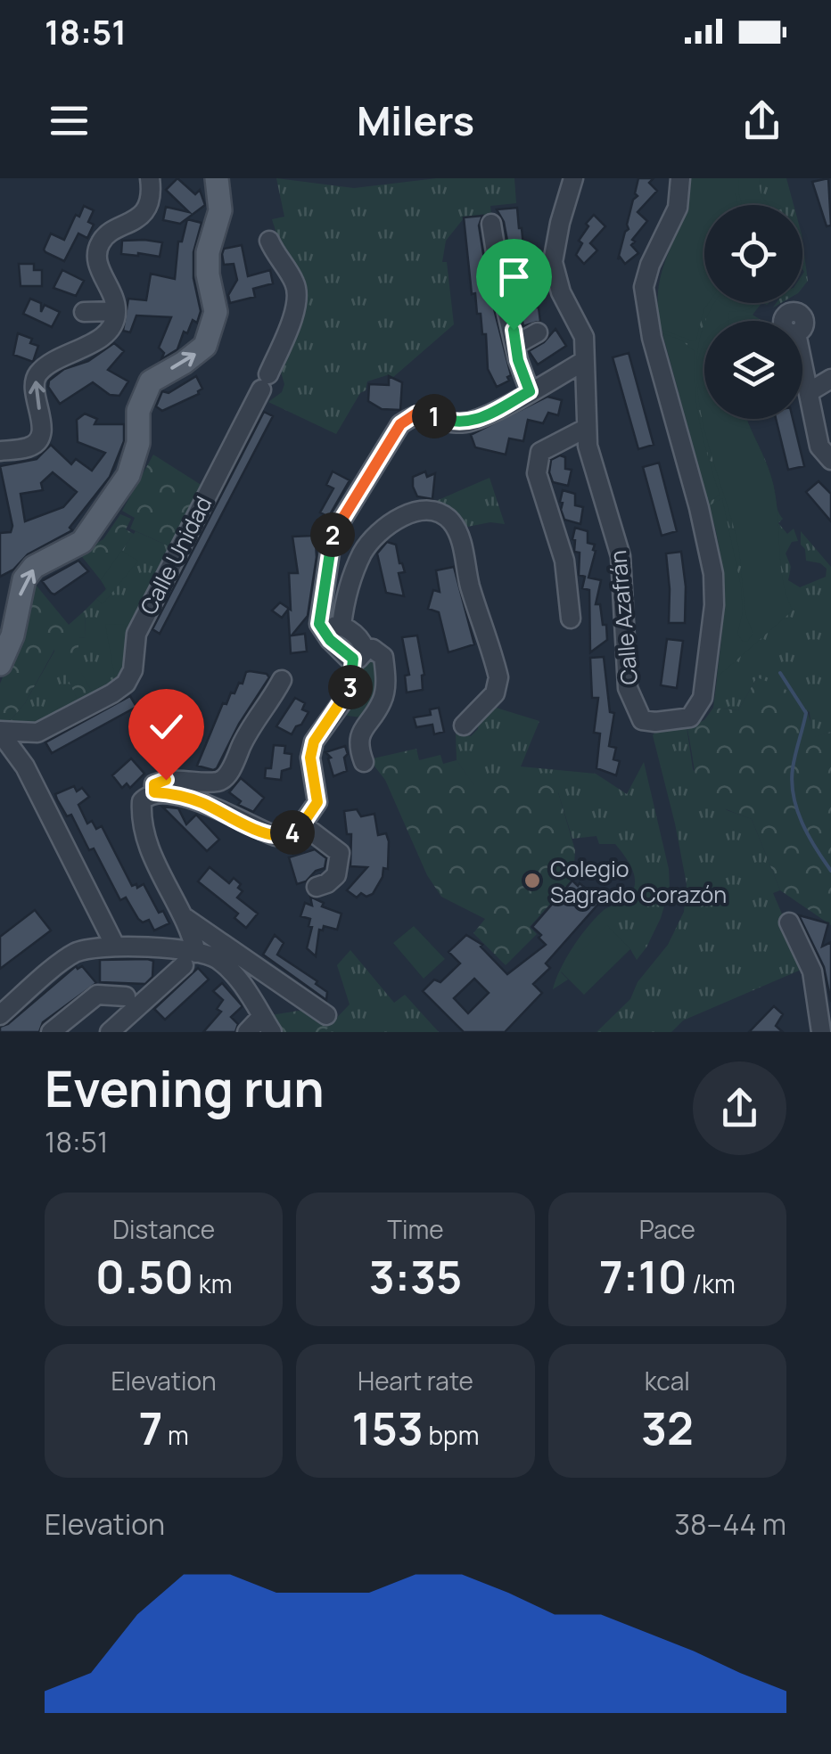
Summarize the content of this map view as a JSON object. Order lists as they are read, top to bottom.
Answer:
{
  "streets": {
    "street": ["Calle Unidad", "Calle Azafrán"]
  },
  "places": ["Colegio Sagrado Corazón"],
  "page": {
    "status": "18:51",
    "header": "Milers",
    "pins": [
      "1",
      "2",
      "3",
      "4"
    ],
    "heading": ["Evening run", "18:51"],
    "stats": [
      ["Distance", "0.50 km"],
      ["Time", "3:35"],
      ["Pace", "7:10 /km"],
      ["Elevation", "7 m"],
      ["Heart rate", "153 bpm"],
      ["kcal", "32"]
    ],
    "chart": ["Elevation", "38–44 m"]
  }
}
